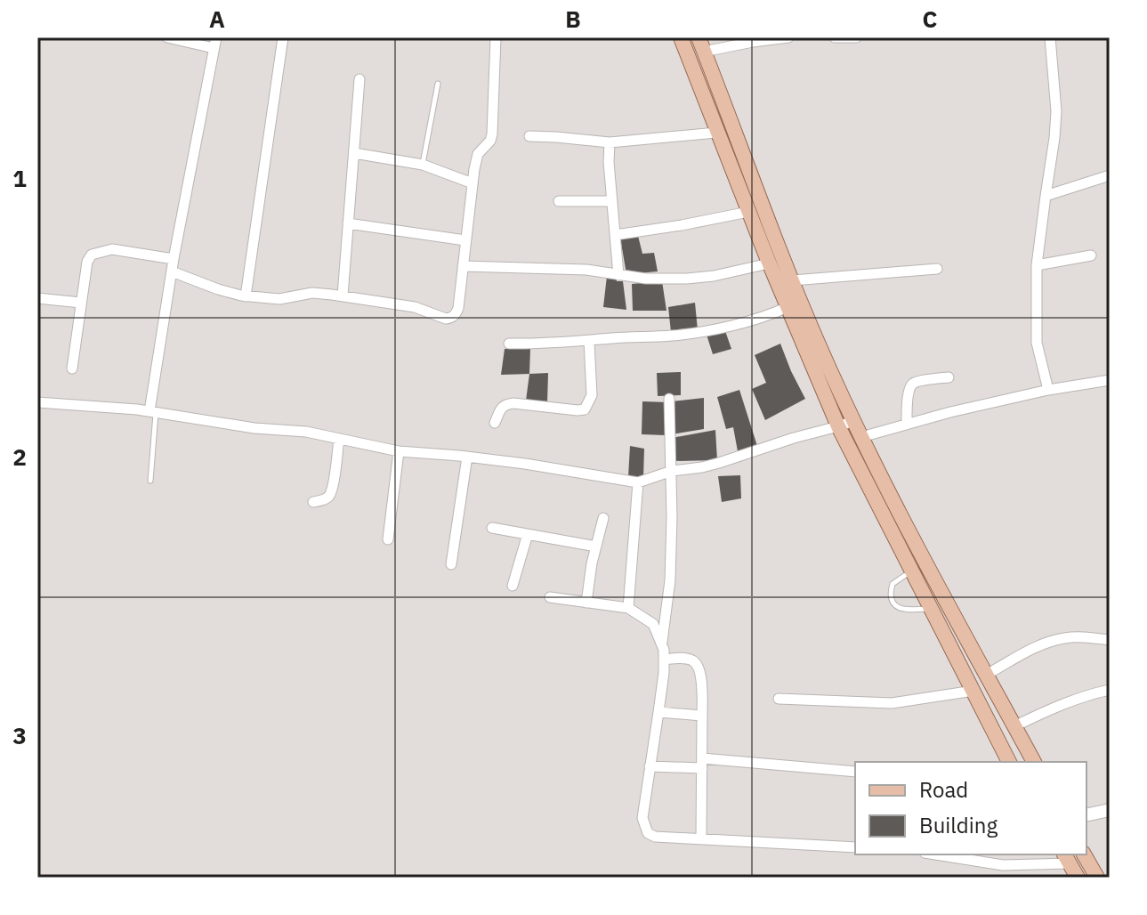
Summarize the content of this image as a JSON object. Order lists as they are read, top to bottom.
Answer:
{
  "legend": ["Road", "Building"],
  "grid": {
    "columns": ["A", "B", "C"],
    "rows": ["1", "2", "3"]
  }
}
